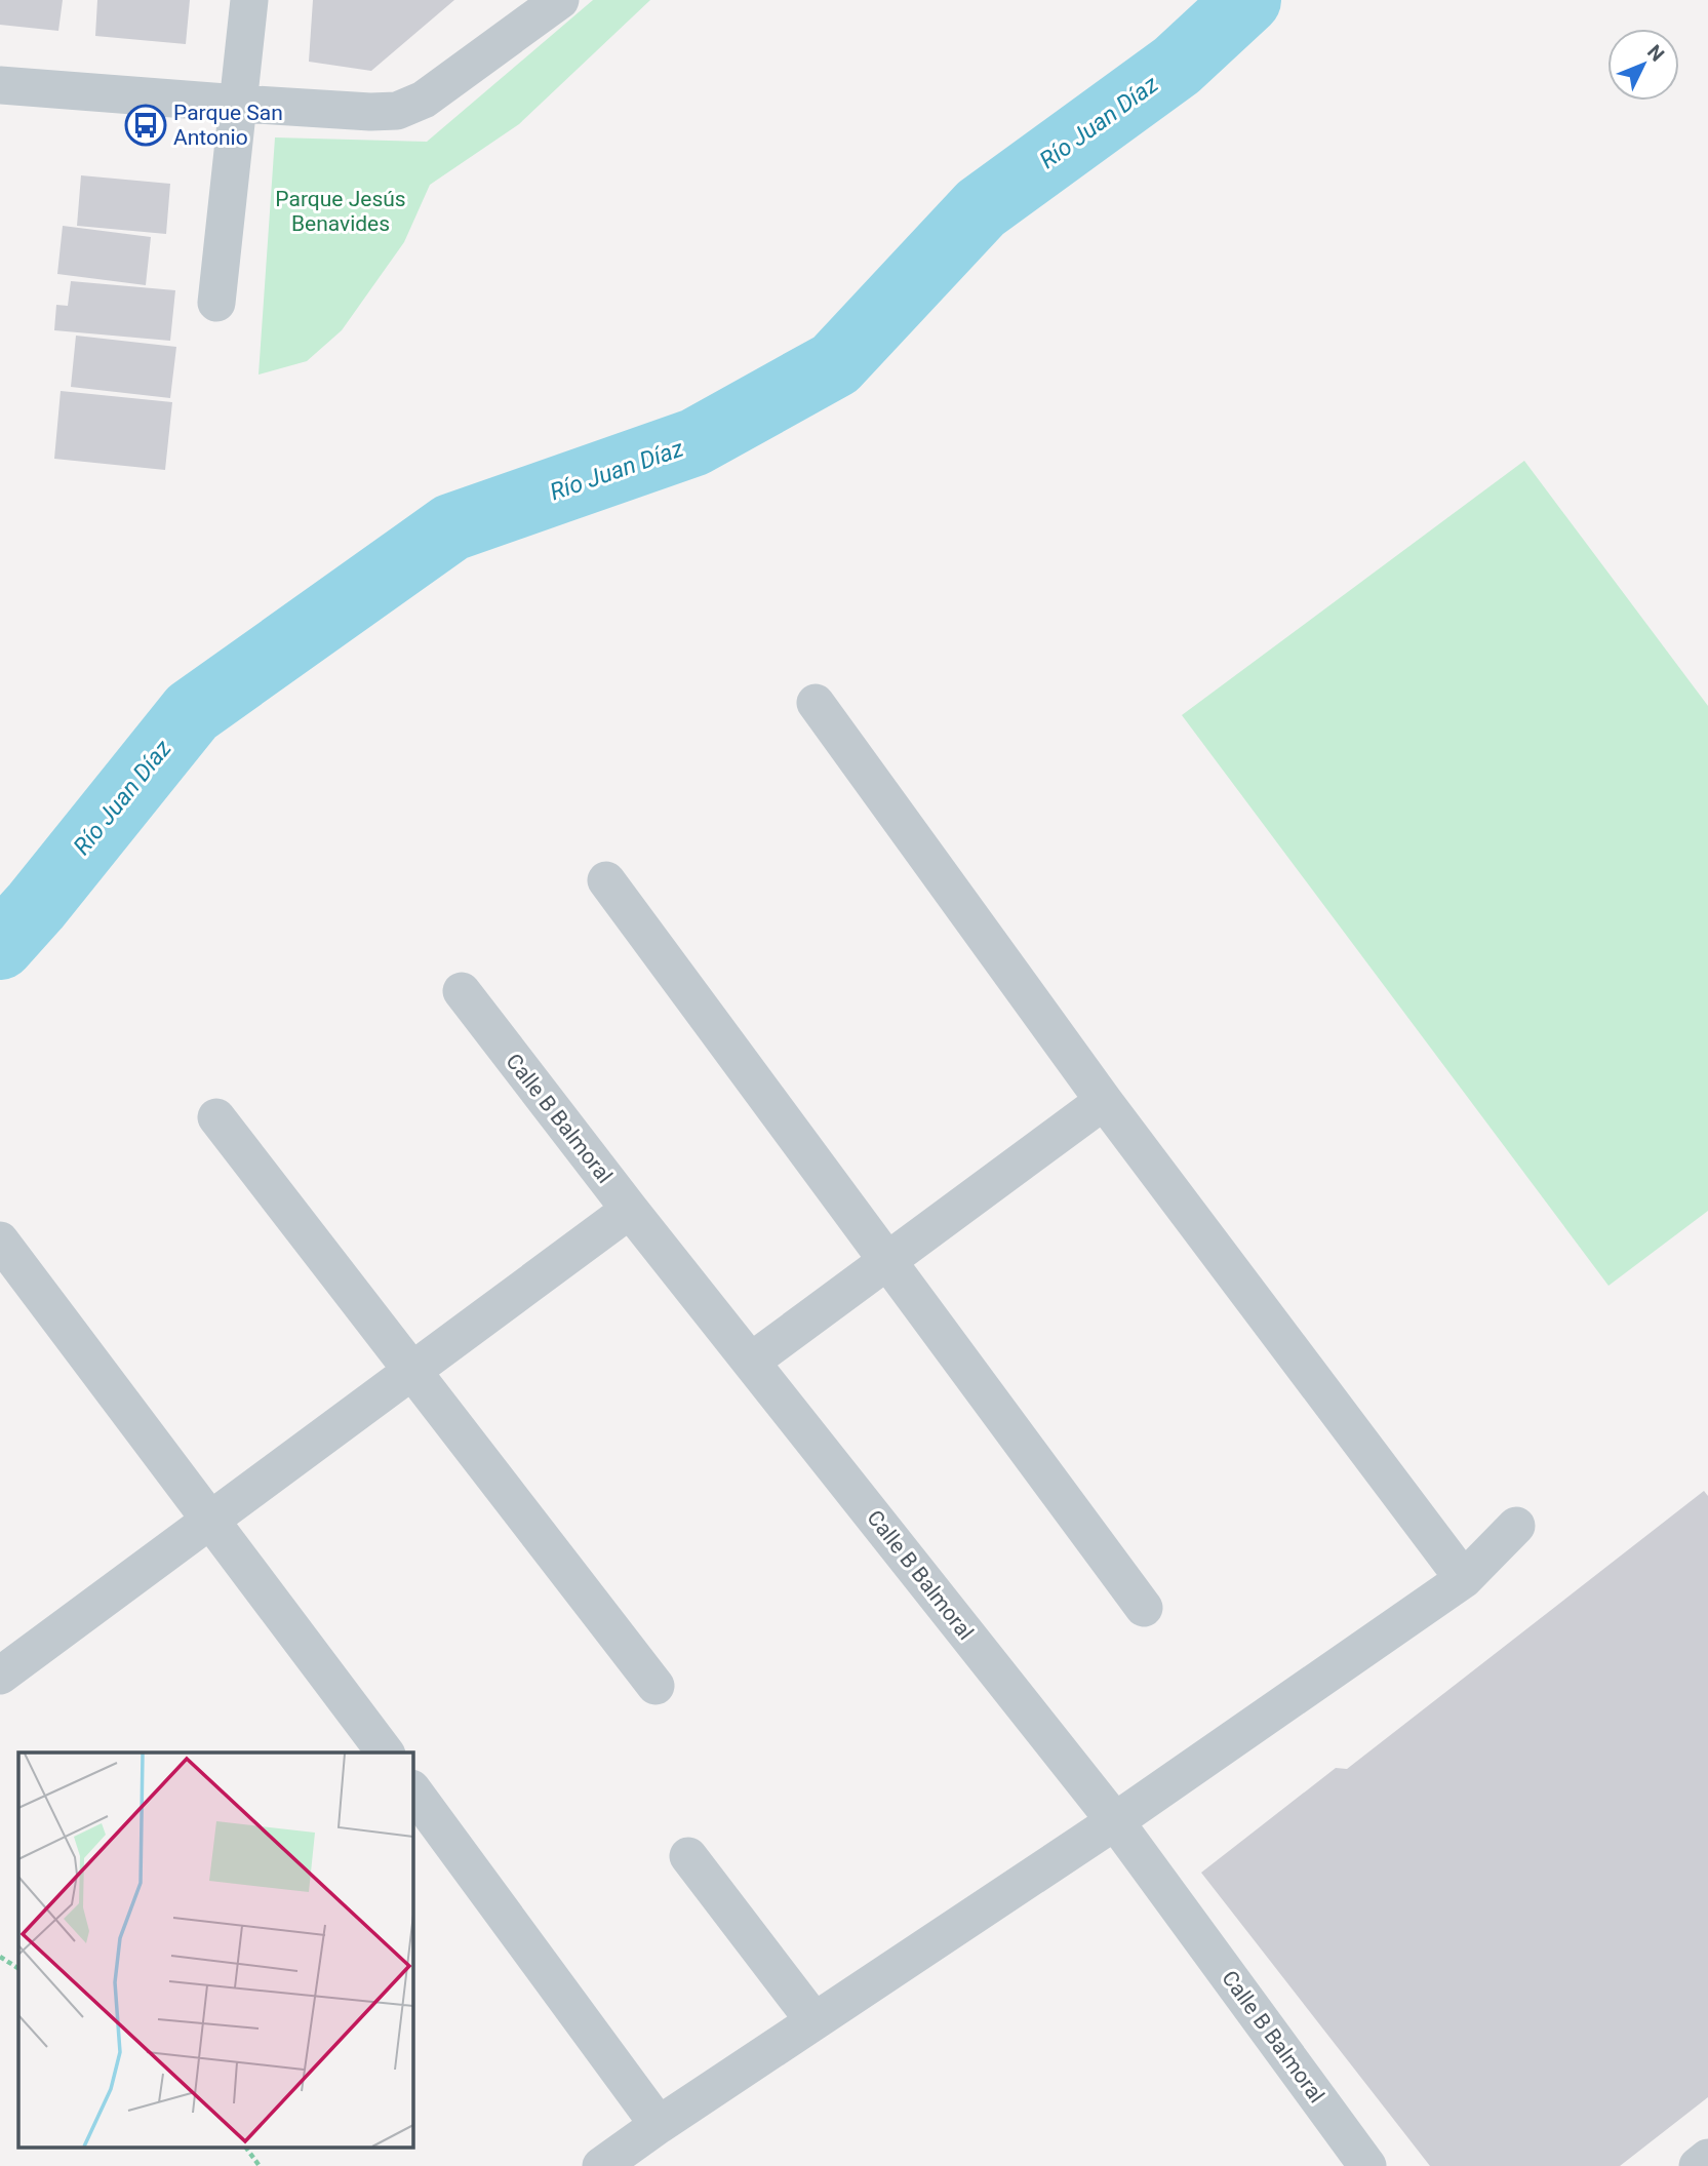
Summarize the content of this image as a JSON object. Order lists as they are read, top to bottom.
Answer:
{
  "streets": {
    "street": ["Calle B Balmoral"]
  },
  "water": ["Río Juan Díaz"],
  "parks": ["Parque Jesús Benavides"],
  "places": {
    "bus stop": ["Parque San Antonio"]
  },
  "north": "top right"
}
